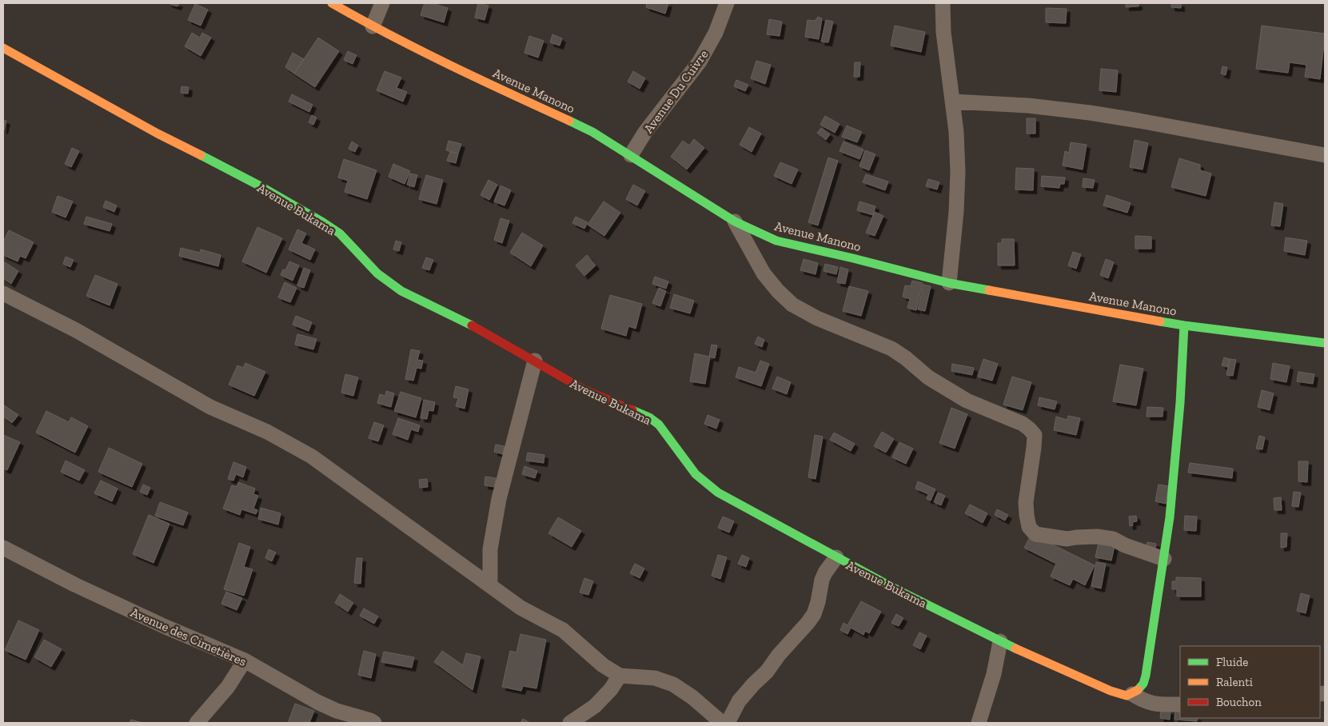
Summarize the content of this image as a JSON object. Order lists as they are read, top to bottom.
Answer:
{
  "streets": {
    "street": [
      "Avenue Manono",
      "Avenue Du Cuivre",
      "Avenue Bukama",
      "Avenue des Cimetières"
    ]
  },
  "crossings": [
    ["Avenue Manono", "Avenue Du Cuivre"]
  ],
  "legend": ["Fluide", "Ralenti", "Bouchon"]
}
